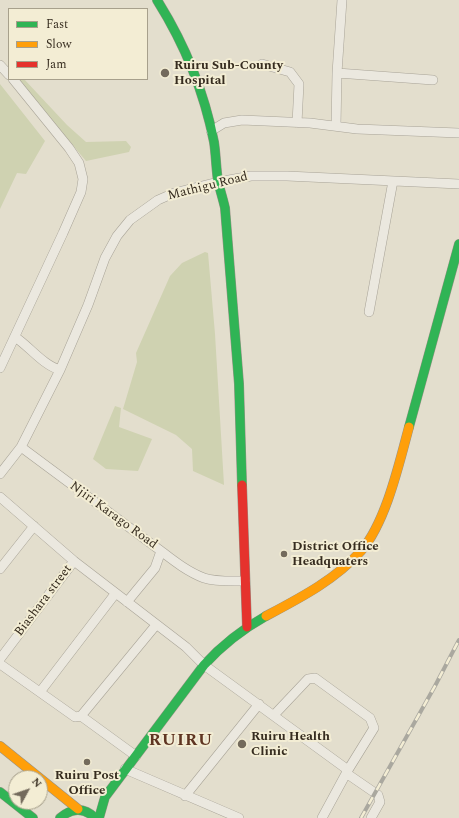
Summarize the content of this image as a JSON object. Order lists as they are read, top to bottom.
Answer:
{
  "streets": {
    "street": ["Mathigu Road", "Njiri Karago Road", "Biashara street"]
  },
  "crossings": [
    ["Mathigu Road", "Njiri Karago Road"]
  ],
  "districts": ["RUIRU"],
  "places": [
    "Ruiru Sub-County Hospital",
    "District Office Headquaters",
    "Ruiru Health Clinic",
    "Ruiru Post Office"
  ],
  "legend": ["Fast", "Slow", "Jam"],
  "north": "top right"
}
